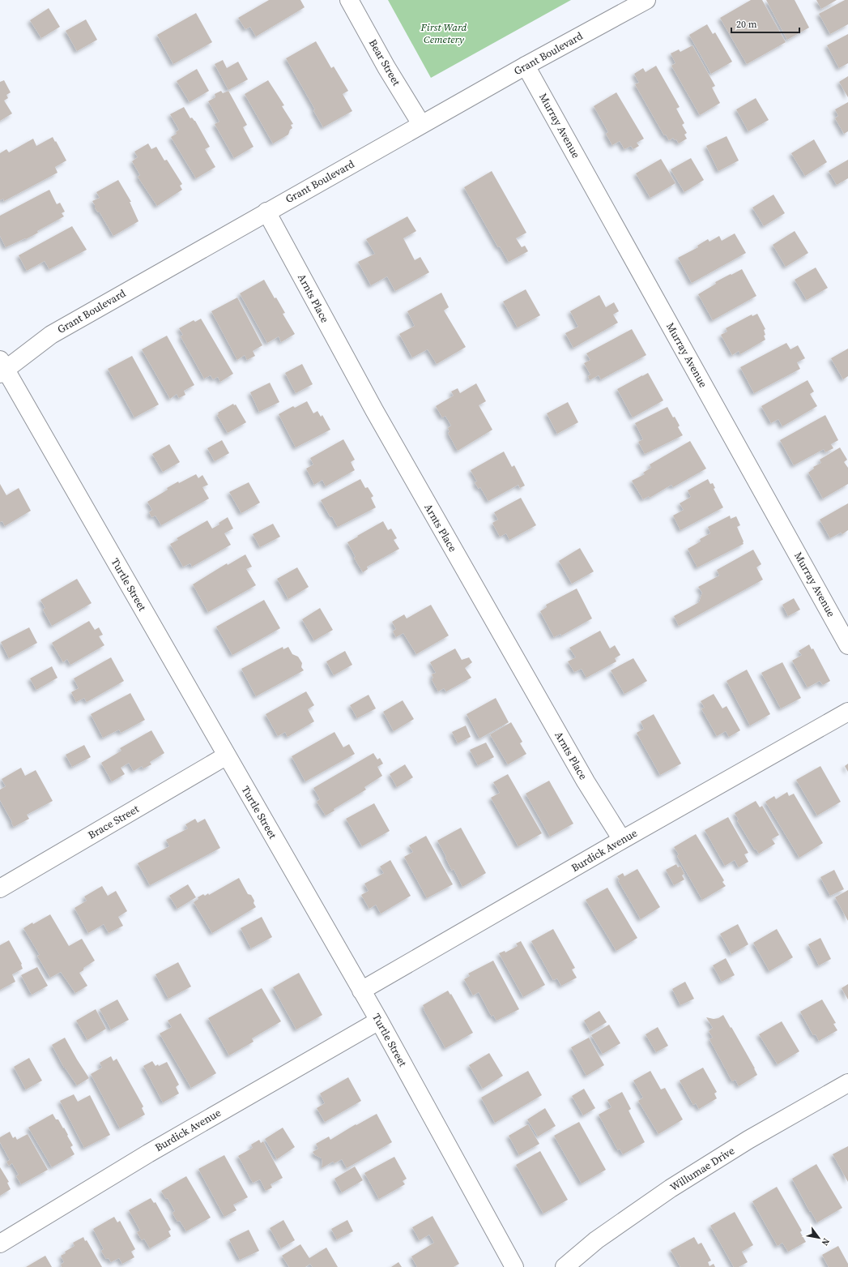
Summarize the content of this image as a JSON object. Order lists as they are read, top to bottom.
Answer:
{
  "streets": {
    "street": [
      "Grant Boulevard",
      "Bear Street",
      "Murray Avenue",
      "Arnts Place",
      "Turtle Street",
      "Brace Street",
      "Burdick Avenue",
      "Willumae Drive"
    ]
  },
  "crossings": [
    ["Grant Boulevard", "Bear Street"],
    ["Grant Boulevard", "Murray Avenue"],
    ["Grant Boulevard", "Arnts Place"],
    ["Grant Boulevard", "Turtle Street"],
    ["Arnts Place", "Burdick Avenue"],
    ["Turtle Street", "Brace Street"],
    ["Turtle Street", "Burdick Avenue"]
  ],
  "parks": ["First Ward Cemetery"],
  "scale_bar": "20 m",
  "north": "bottom right"
}
